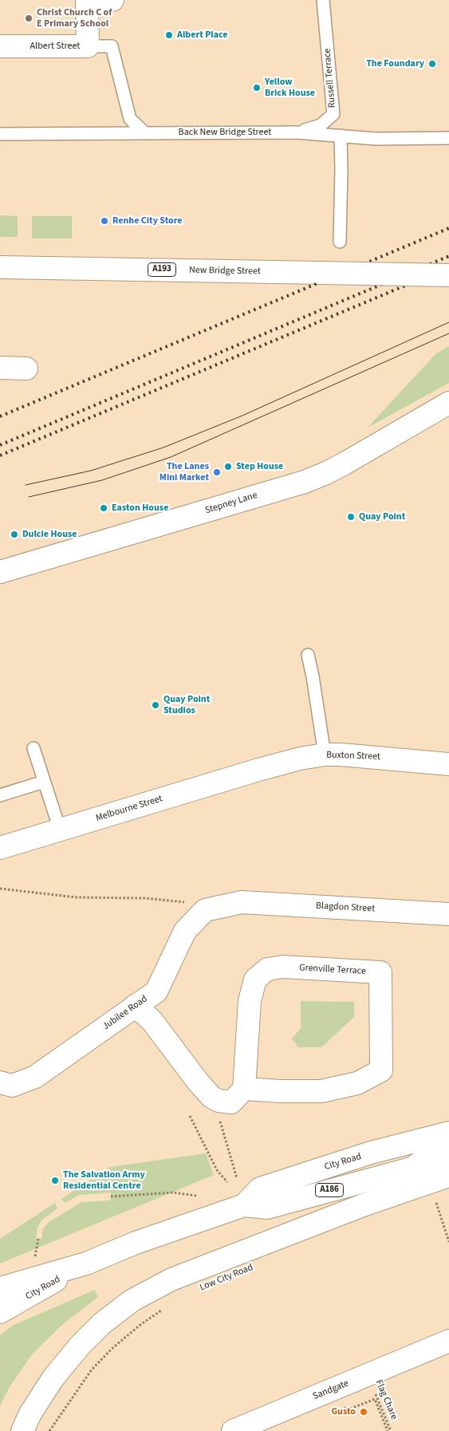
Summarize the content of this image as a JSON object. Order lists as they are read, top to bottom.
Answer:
{
  "streets": {
    "street": [
      "Albert Street",
      "A193",
      "New Bridge Street",
      "Stepney Lane",
      "Buxton Street",
      "Melbourne Street",
      "Blagdon Street",
      "Grenville Terrace",
      "Jubilee Road",
      "City Road",
      "A186",
      "Low City Road",
      "Sandgate"
    ],
    "lane": ["Russell Terrace", "Back New Bridge Street"],
    "path": ["Flag Chare"]
  },
  "crossings": [
    ["Russell Terrace", "Back New Bridge Street"],
    ["Buxton Street", "Melbourne Street"],
    ["Blagdon Street", "Jubilee Road"],
    ["City Road", "Low City Road"],
    ["Sandgate", "Flag Chare"]
  ],
  "places": [
    "Christ Church C of E Primary School",
    "Albert Place",
    "The Foundary",
    "Yellow Brick House",
    "Renhe City Store",
    "Step House",
    "The Lanes Mini Market",
    "Easton House",
    "Quay Point",
    "Dulcie House",
    "Quay Point Studios",
    "The Salvation Army Residential Centre",
    "Gusto"
  ]
}
